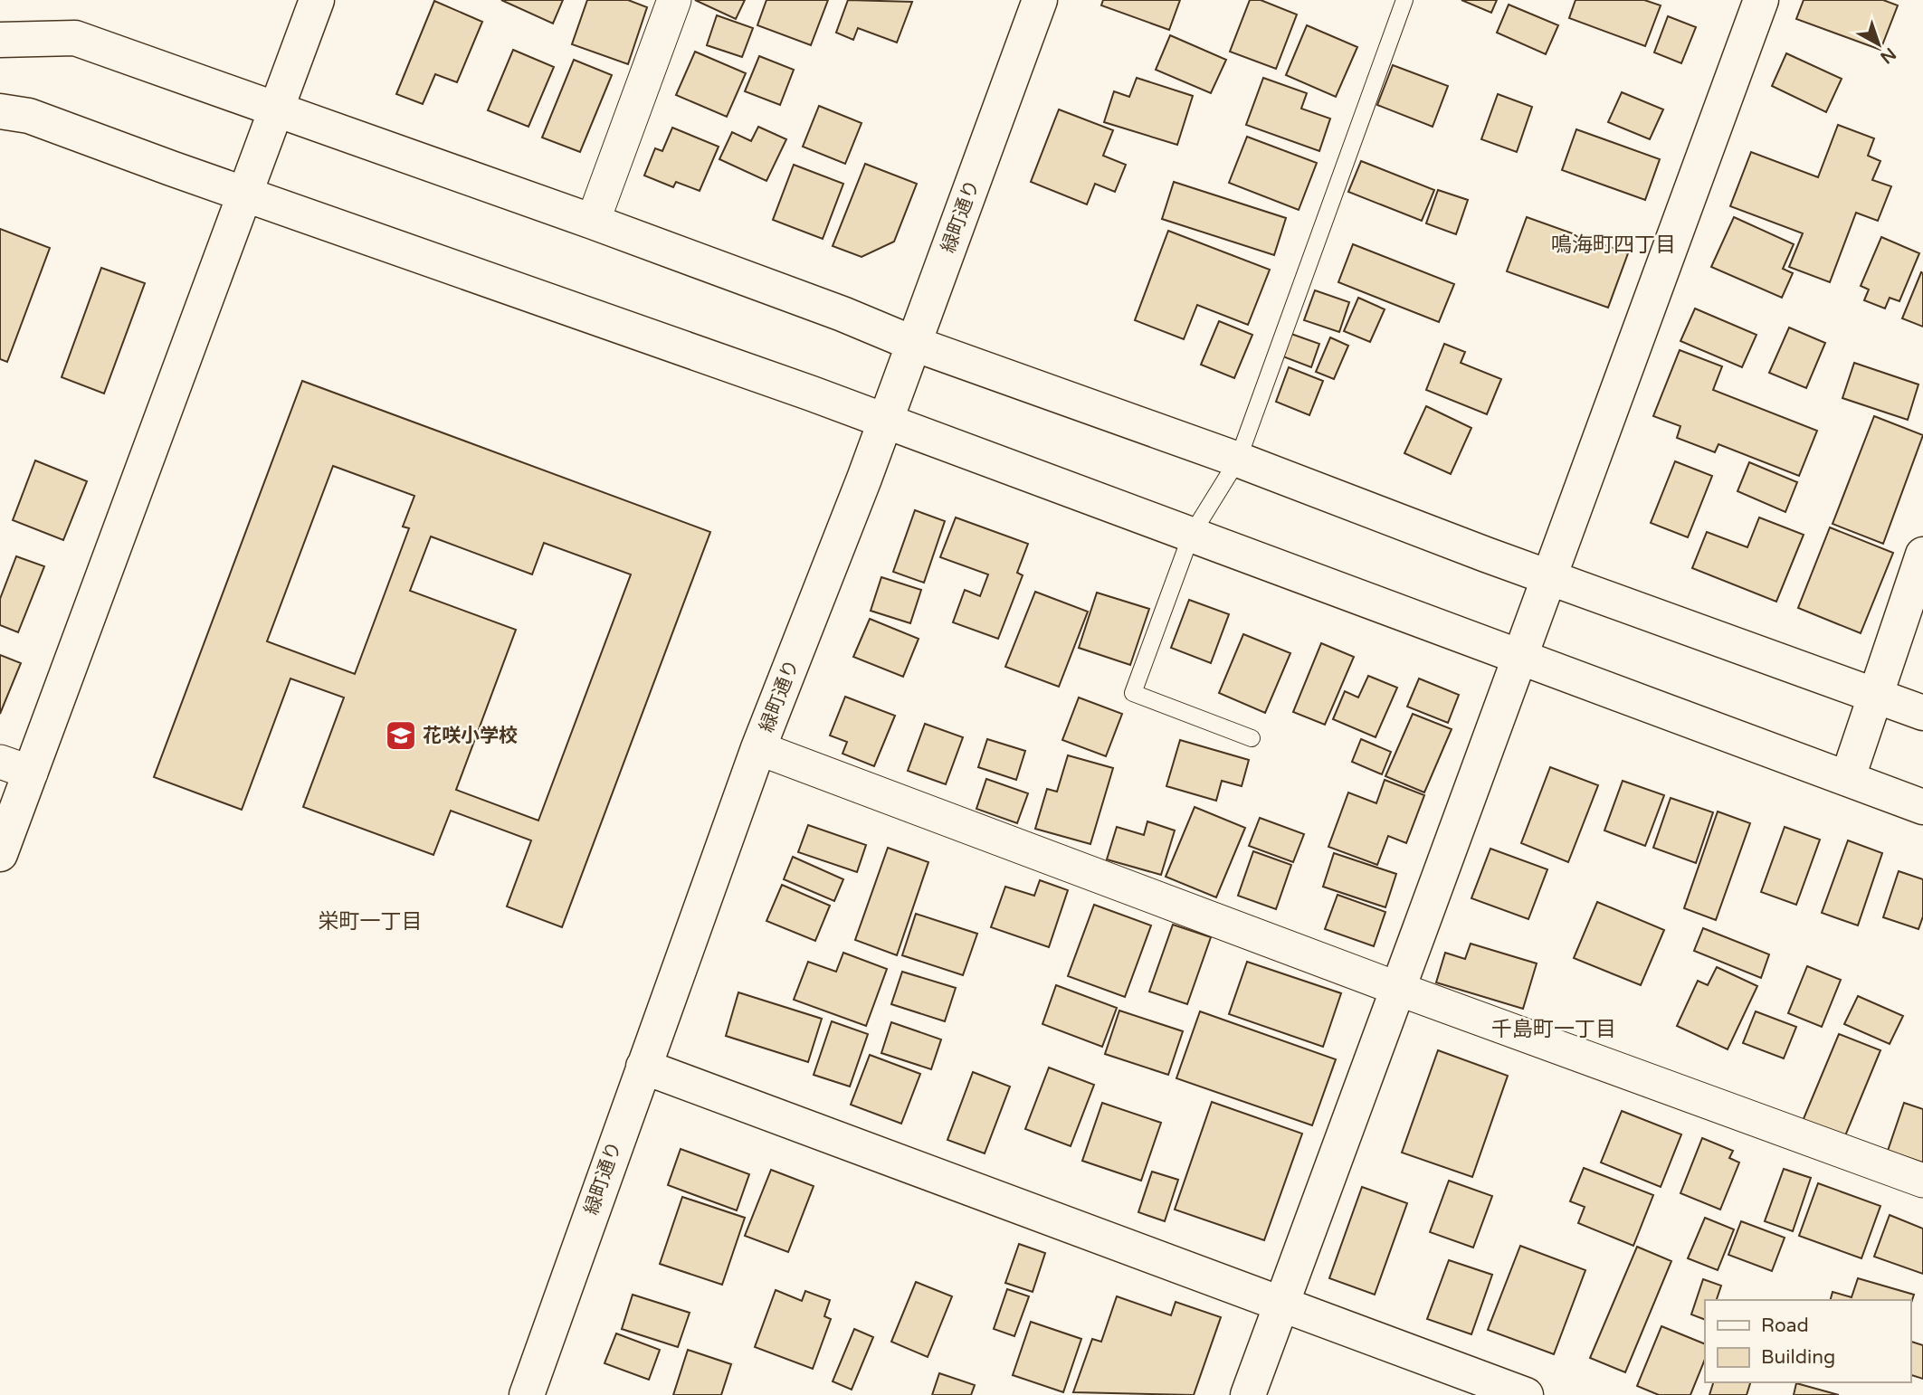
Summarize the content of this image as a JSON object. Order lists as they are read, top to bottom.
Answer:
{
  "streets": {
    "street": ["緑町通り"]
  },
  "districts": ["鳴海町四丁目", "栄町一丁目", "千島町一丁目"],
  "places": {
    "school or university": ["花咲小学校"]
  },
  "legend": ["Road", "Building"],
  "north": "bottom right"
}
